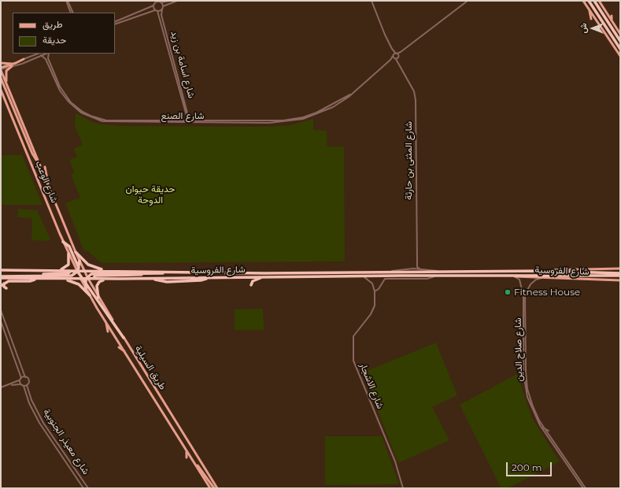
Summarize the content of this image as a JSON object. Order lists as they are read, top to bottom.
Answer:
{
  "streets": {
    "highway": ["شارع الفروسية"],
    "main road": ["شارع الوعب", "طريق السيلية"],
    "street": [
      "شارع اسامة بن زيد",
      "شارع الصنع",
      "شارع المثنى بن حارثة",
      "شارع صلاح الدين",
      "شارع الاشجار",
      "شارع معيذر الجنوبية"
    ]
  },
  "crossings": [
    ["شارع اسامة بن زيد", "شارع الصنع"],
    ["شارع الصنع", "شارع المثنى بن حارثة"],
    ["شارع الوعب", "شارع الفروسية"],
    ["شارع الوعب", "طريق السيلية"],
    ["شارع الفروسية", "شارع صلاح الدين"],
    ["شارع الفروسية", "شارع الاشجار"]
  ],
  "parks": ["حديقة حيوان الدوحة"],
  "places": ["Fitness House"],
  "legend": ["طريق", "حديقة"],
  "scale_bar": "200 m",
  "north": "left"
}
